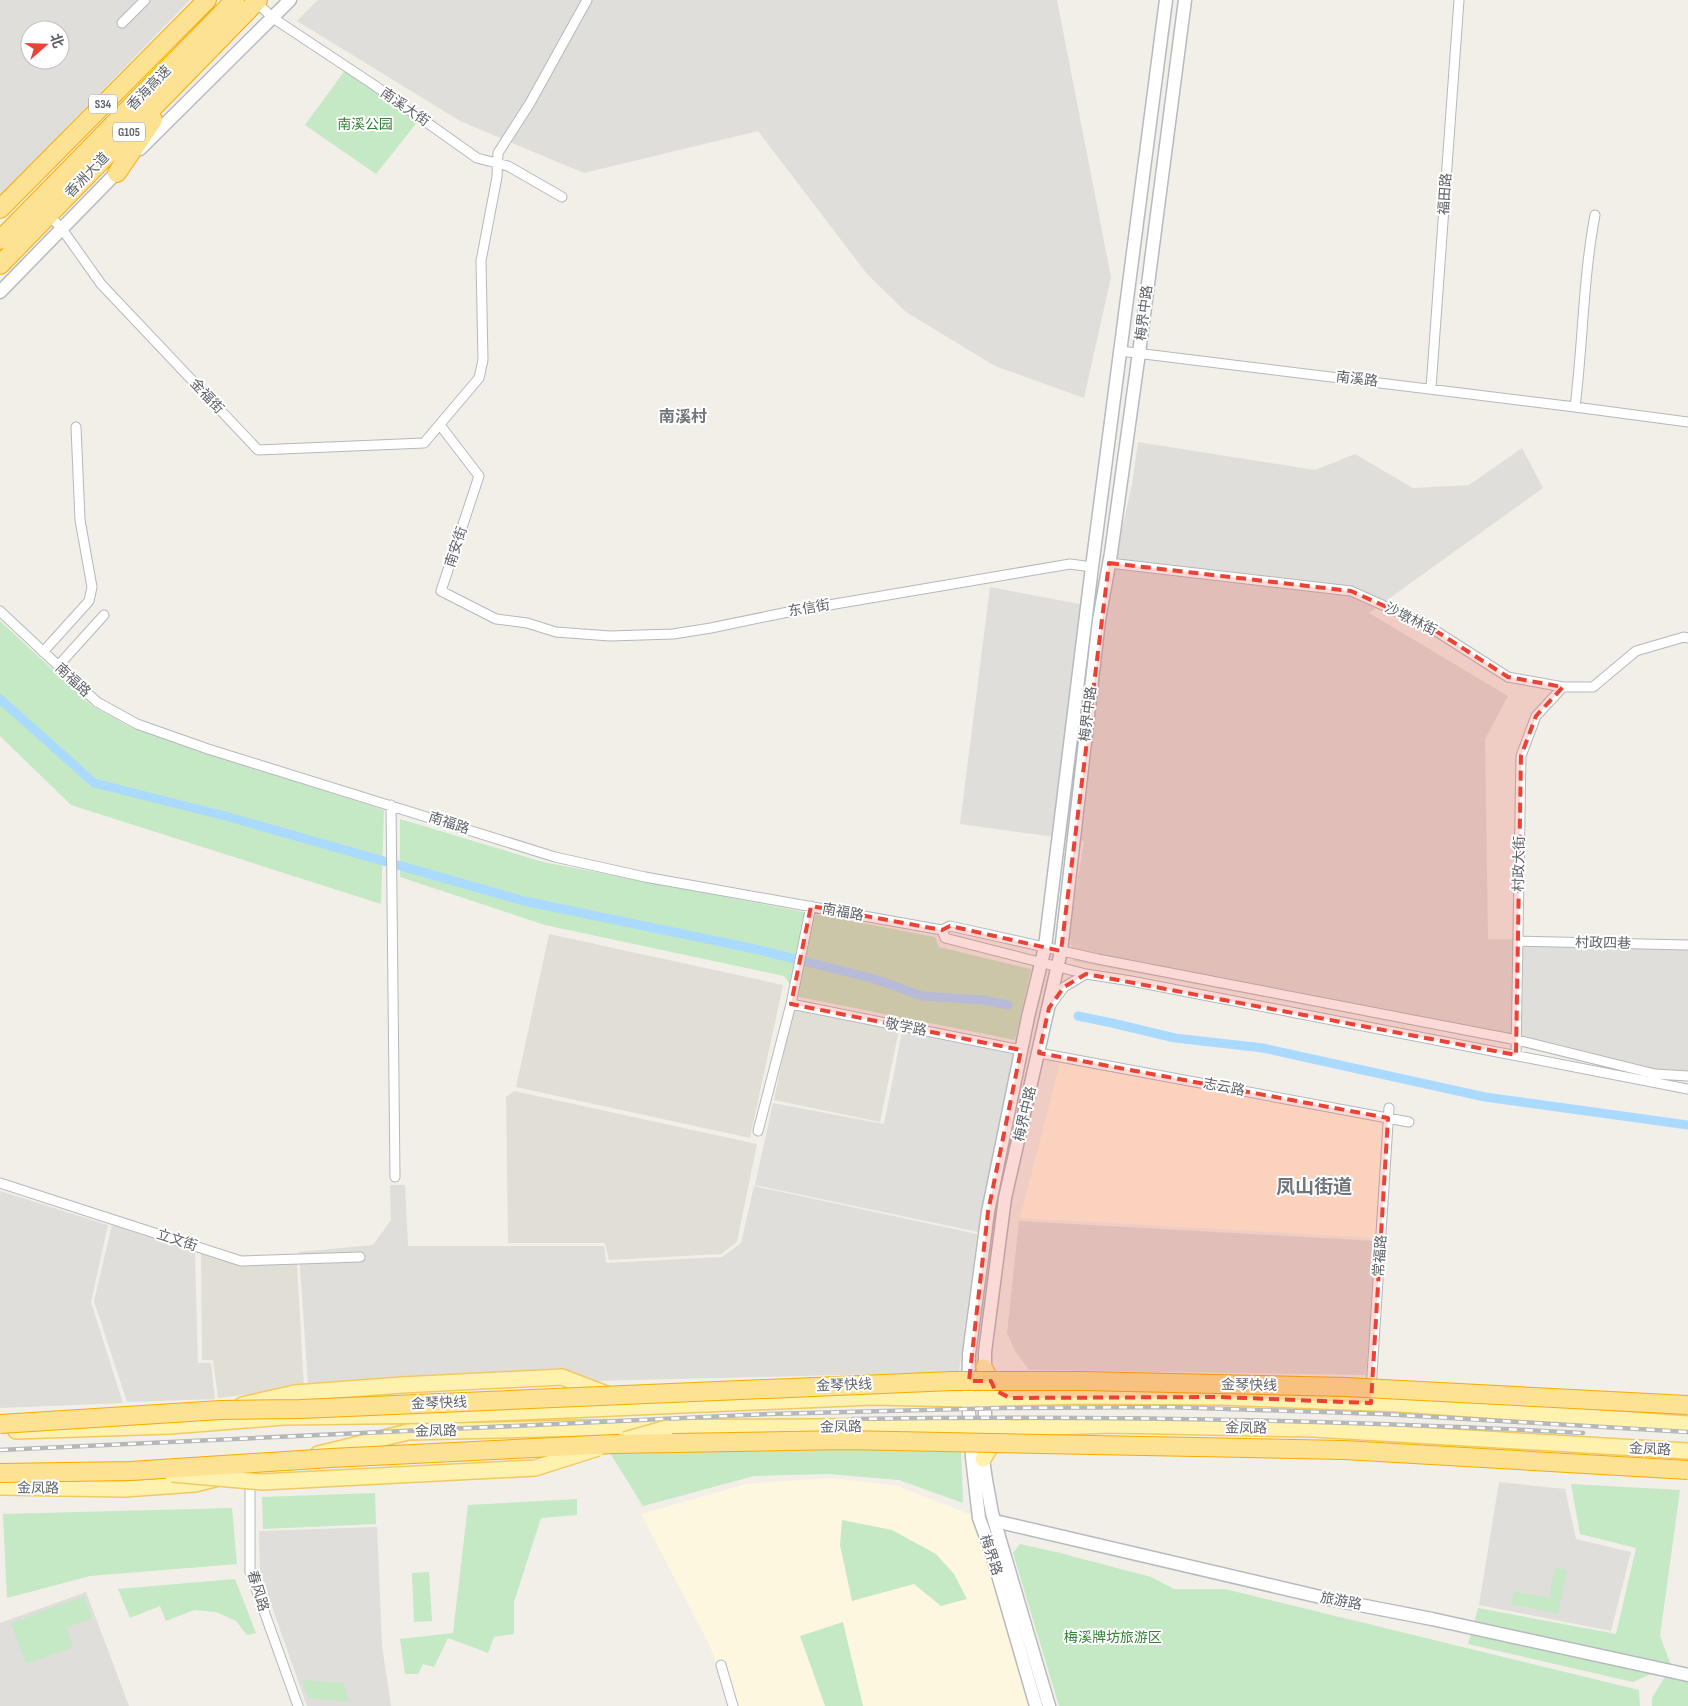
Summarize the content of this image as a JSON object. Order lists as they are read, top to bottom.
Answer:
{
  "streets": {
    "highway": [
      "香海高速",
      "S34",
      "G105",
      "香洲大道",
      "金琴快线"
    ],
    "main road": [
      "梅界中路",
      "金凤路",
      "梅界路",
      "旅游路"
    ],
    "street": [
      "南溪大街",
      "福田路",
      "南溪路",
      "金福街",
      "南安街",
      "东信街",
      "沙墩林街",
      "南福路",
      "村政大街",
      "村政四巷",
      "敬学路",
      "志云路",
      "立文街",
      "常福路",
      "春风路"
    ]
  },
  "crossings": [
    ["南溪大街", "香洲大道"],
    ["香洲大道", "金福街"],
    ["福田路", "南溪路"],
    ["梅界中路", "南溪路"],
    ["梅界中路", "东信街"],
    ["梅界中路", "沙墩林街"],
    ["梅界中路", "敬学路"],
    ["梅界中路", "志云路"],
    ["梅界中路", "金凤路"],
    ["梅界中路", "梅界路"],
    ["金福街", "南安街"],
    ["南安街", "东信街"],
    ["沙墩林街", "村政大街"],
    ["村政大街", "村政四巷"],
    ["志云路", "常福路"],
    ["常福路", "金凤路"],
    ["金凤路", "梅界路"],
    ["金凤路", "春风路"]
  ],
  "districts": ["南溪村", "凤山街道"],
  "parks": ["南溪公园", "梅溪牌坊旅游区"],
  "north": "right"
}
